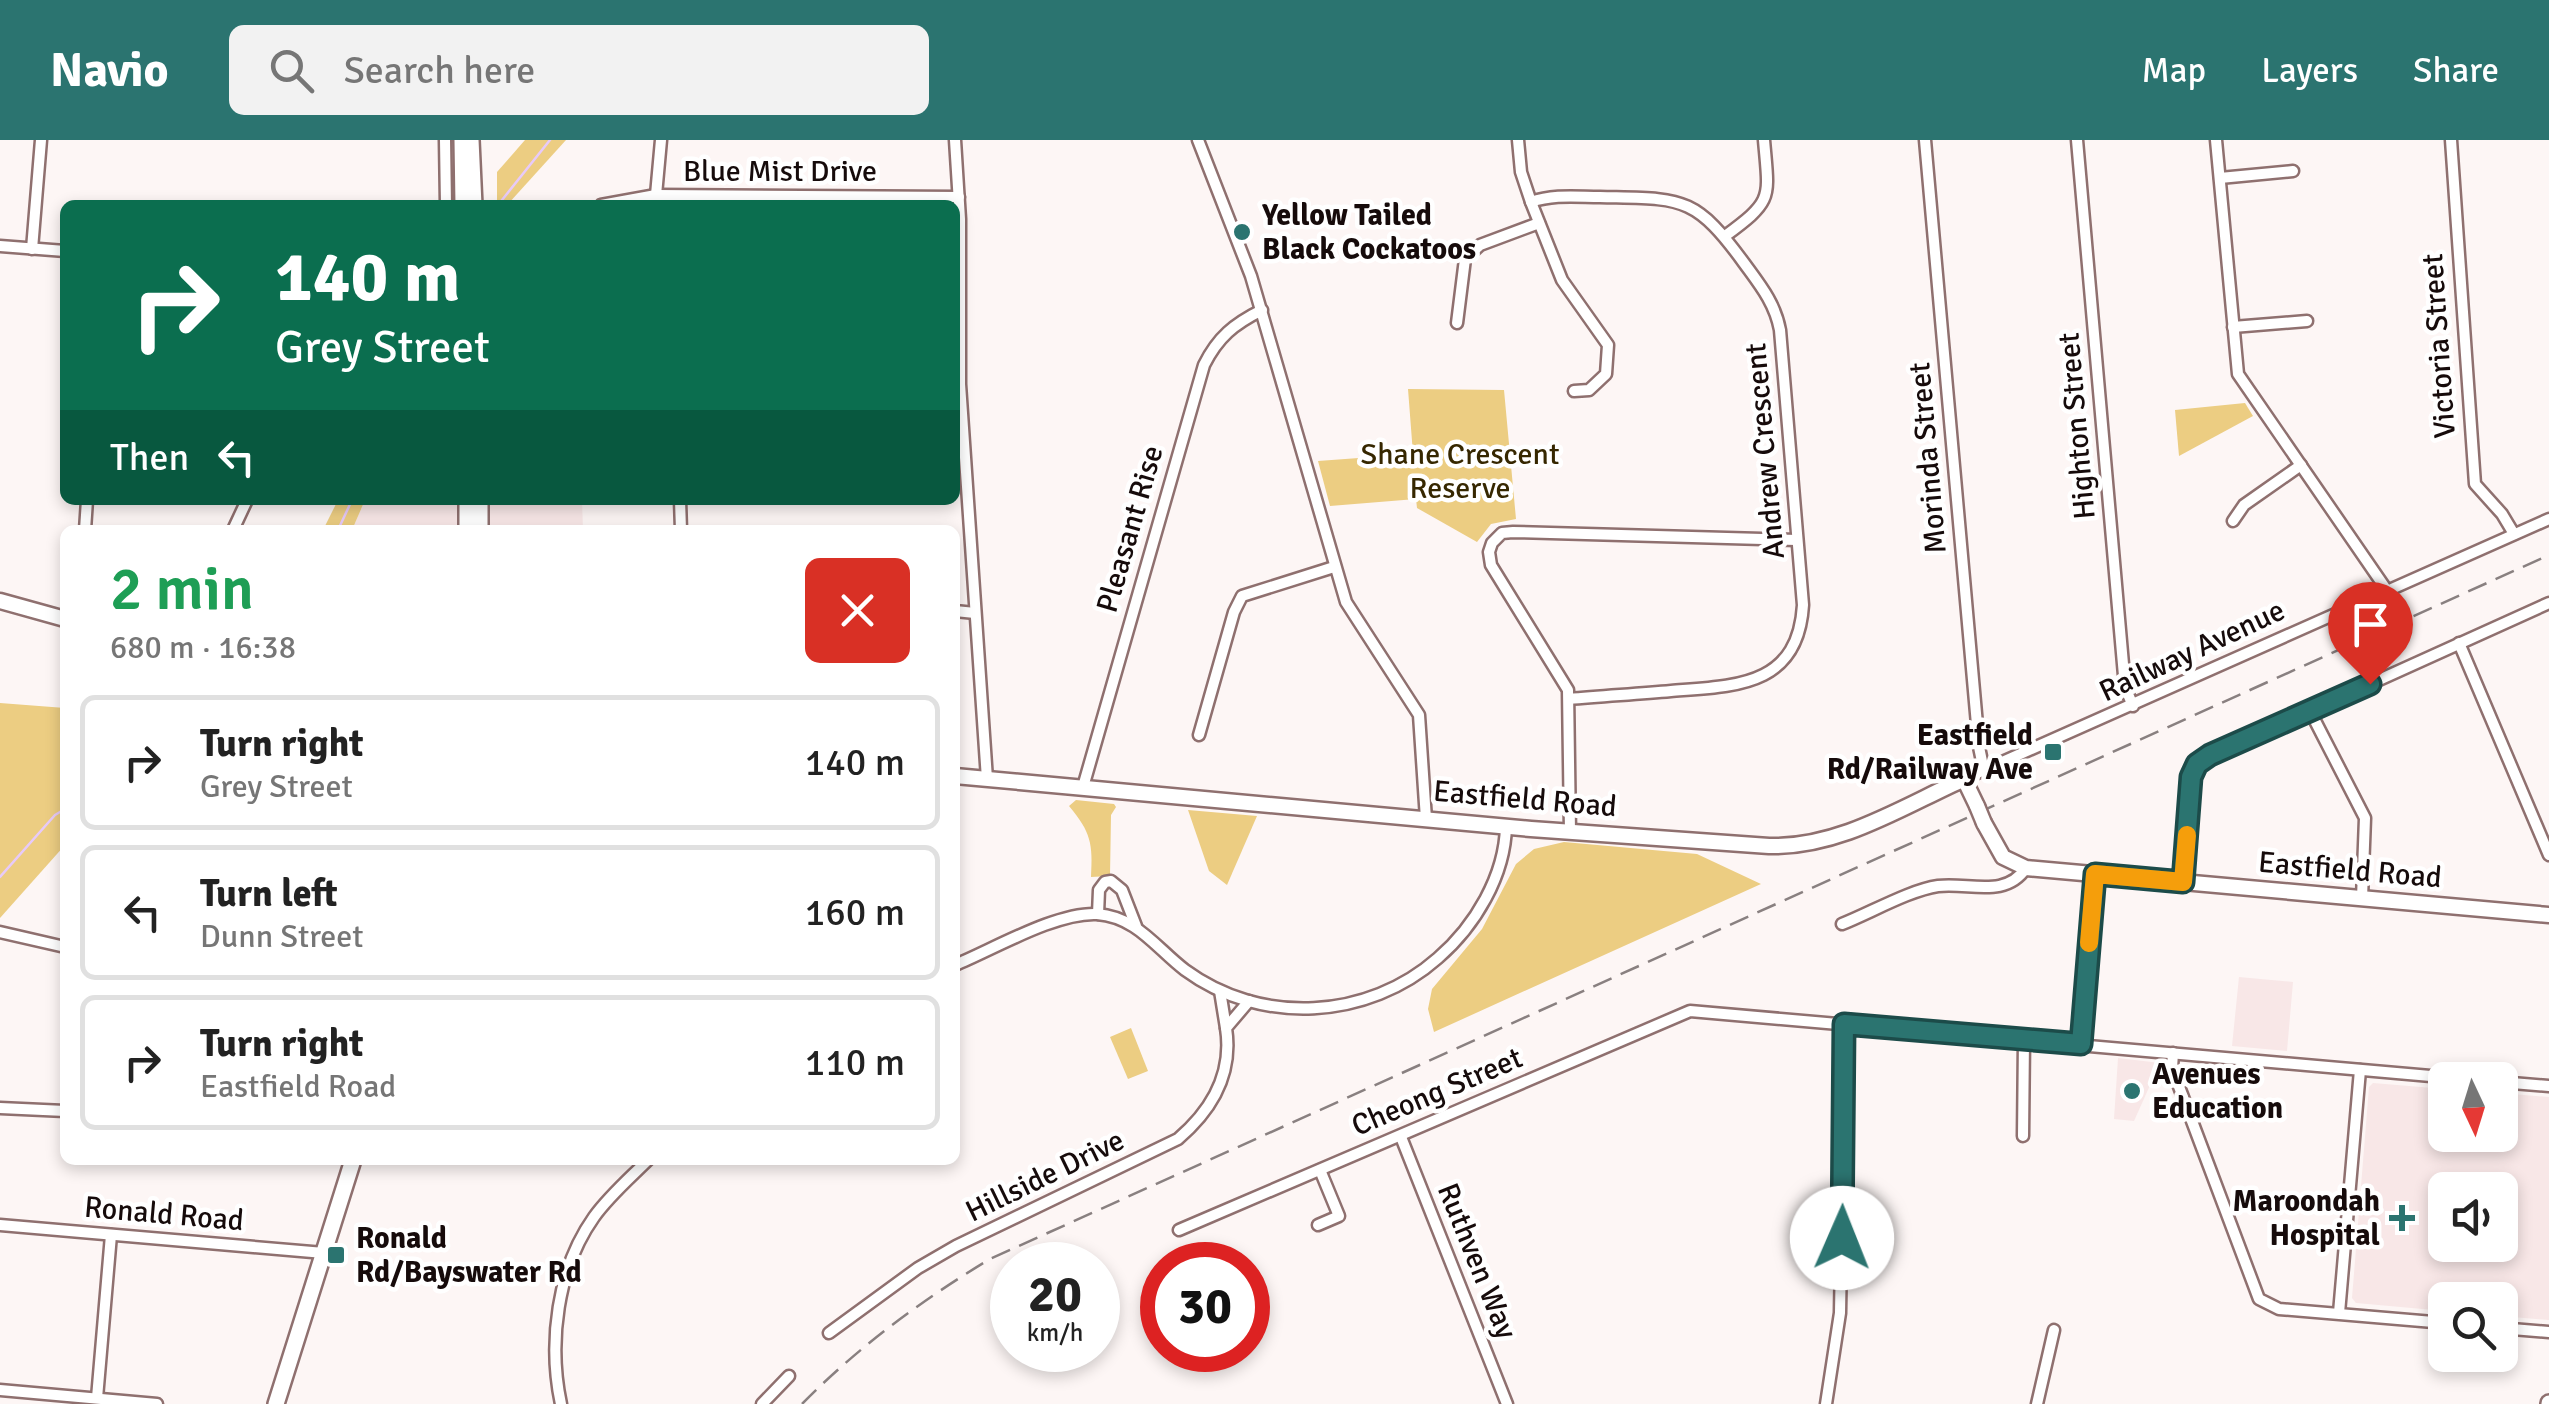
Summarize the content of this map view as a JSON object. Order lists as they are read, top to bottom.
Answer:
{
  "streets": {
    "main road": ["Eastfield Road"],
    "street": [
      "Blue Mist Drive",
      "Victoria Street",
      "Highton Street",
      "Andrew Crescent",
      "Morinda Street",
      "Pleasant Rise",
      "Railway Avenue",
      "Cheong Street",
      "Hillside Drive",
      "Ronald Road",
      "Ruthven Way"
    ]
  },
  "crossings": [
    ["Victoria Street", "Railway Avenue"],
    ["Highton Street", "Railway Avenue"],
    ["Morinda Street", "Railway Avenue"],
    ["Pleasant Rise", "Eastfield Road"],
    ["Railway Avenue", "Eastfield Road"],
    ["Cheong Street", "Ruthven Way"]
  ],
  "parks": ["Shane Crescent Reserve"],
  "places": {
    "other": ["Yellow Tailed Black Cockatoos", "Avenues Education"],
    "transit": ["Eastfield Rd/Railway Ave", "Ronald Rd/Bayswater Rd"],
    "health": ["Maroondah Hospital"]
  },
  "north": "bottom",
  "page": {
    "header": "Navio",
    "search": "Search here",
    "nav": ["Map", "Layers", "Share"],
    "turn": ["140 m", "Grey Street"],
    "then": "Then",
    "heading": ["2 min", "680 m · 16:38"],
    "list": [
      {
        "name": "Turn right",
        "note": "Grey Street",
        "value": "140 m"
      },
      {
        "name": "Turn left",
        "note": "Dunn Street",
        "value": "160 m"
      },
      {
        "name": "Turn right",
        "note": "Eastfield Road",
        "value": "110 m"
      }
    ],
    "speed": "20 km/h",
    "limit": "30"
  }
}
